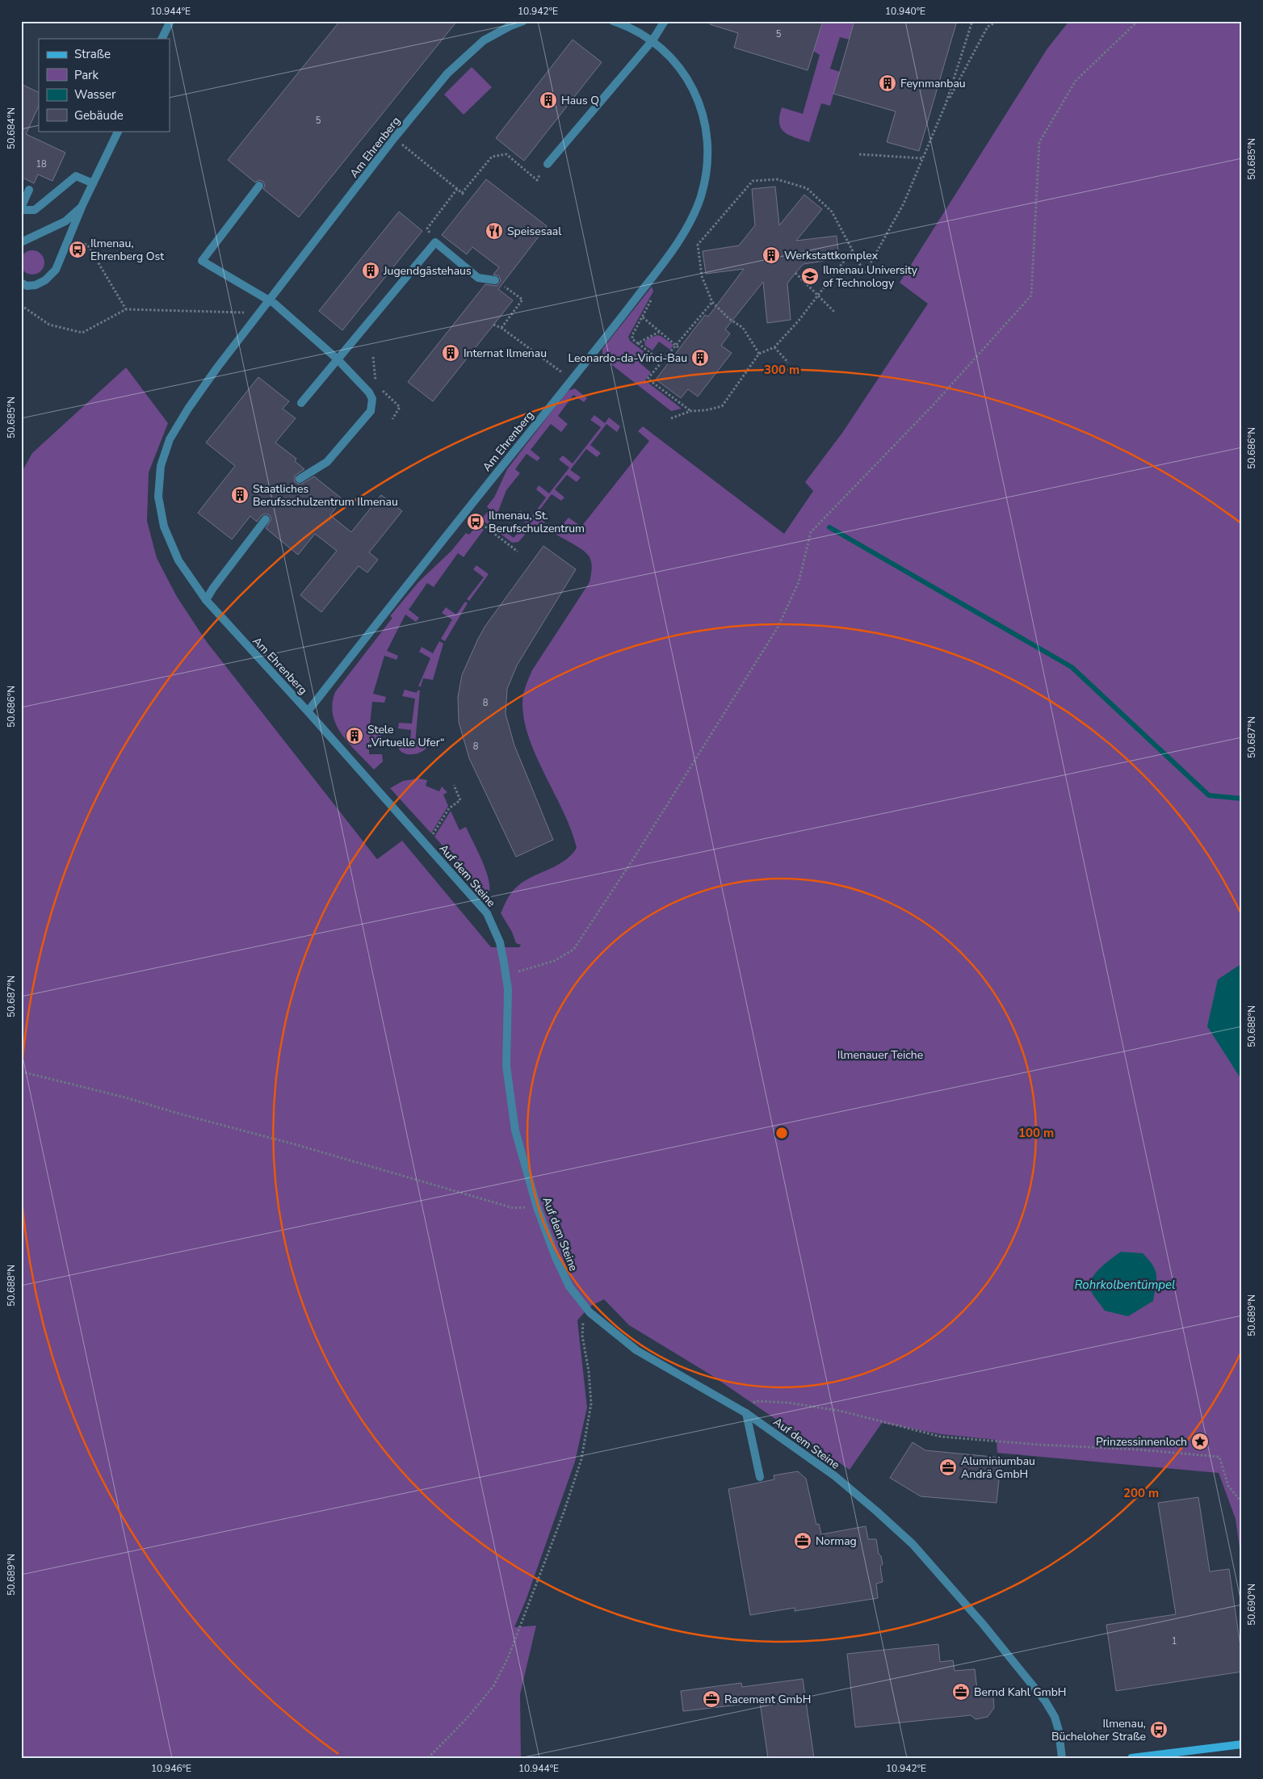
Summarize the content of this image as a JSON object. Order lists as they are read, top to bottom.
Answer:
{
  "streets": {
    "street": ["Am Ehrenberg", "Auf dem Steine"]
  },
  "crossings": [
    ["Am Ehrenberg", "Auf dem Steine"]
  ],
  "water": ["Rohrkolbentümpel"],
  "parks": ["Ilmenauer Teiche"],
  "places": {
    "building": [
      "Feynmanbau",
      "Haus Q",
      "Werkstattkomplex",
      "Jugendgästehaus",
      "Internat Ilmenau",
      "Leonardo-da-Vinci-Bau",
      "Staatliches Berufsschulzentrum Ilmenau",
      "Stele „Virtuelle Ufer“"
    ],
    "restaurant": ["Speisesaal"],
    "bus stop": ["Ilmenau, Ehrenberg Ost", "Ilmenau, St. Berufschulzentrum", "Ilmenau, Bücheloher Straße"],
    "school or university": ["Ilmenau University of Technology"],
    "place": ["Prinzessinnenloch"],
    "office": [
      "Aluminiumbau Andrä GmbH",
      "Normag",
      "Bernd Kahl GmbH",
      "Racement GmbH"
    ]
  },
  "house_numbers": [
    "5",
    "5",
    "18",
    "8",
    "8",
    "1"
  ],
  "legend": [
    "Straße",
    "Park",
    "Wasser",
    "Gebäude"
  ],
  "coordinates": [
    "10.944°E",
    "10.942°E",
    "10.940°E",
    "50.684°N",
    "50.685°N",
    "50.686°N",
    "50.687°N",
    "50.688°N",
    "50.689°N",
    "50.690°N",
    "10.946°E"
  ],
  "rings": ["300 m", "100 m", "200 m"]
}
